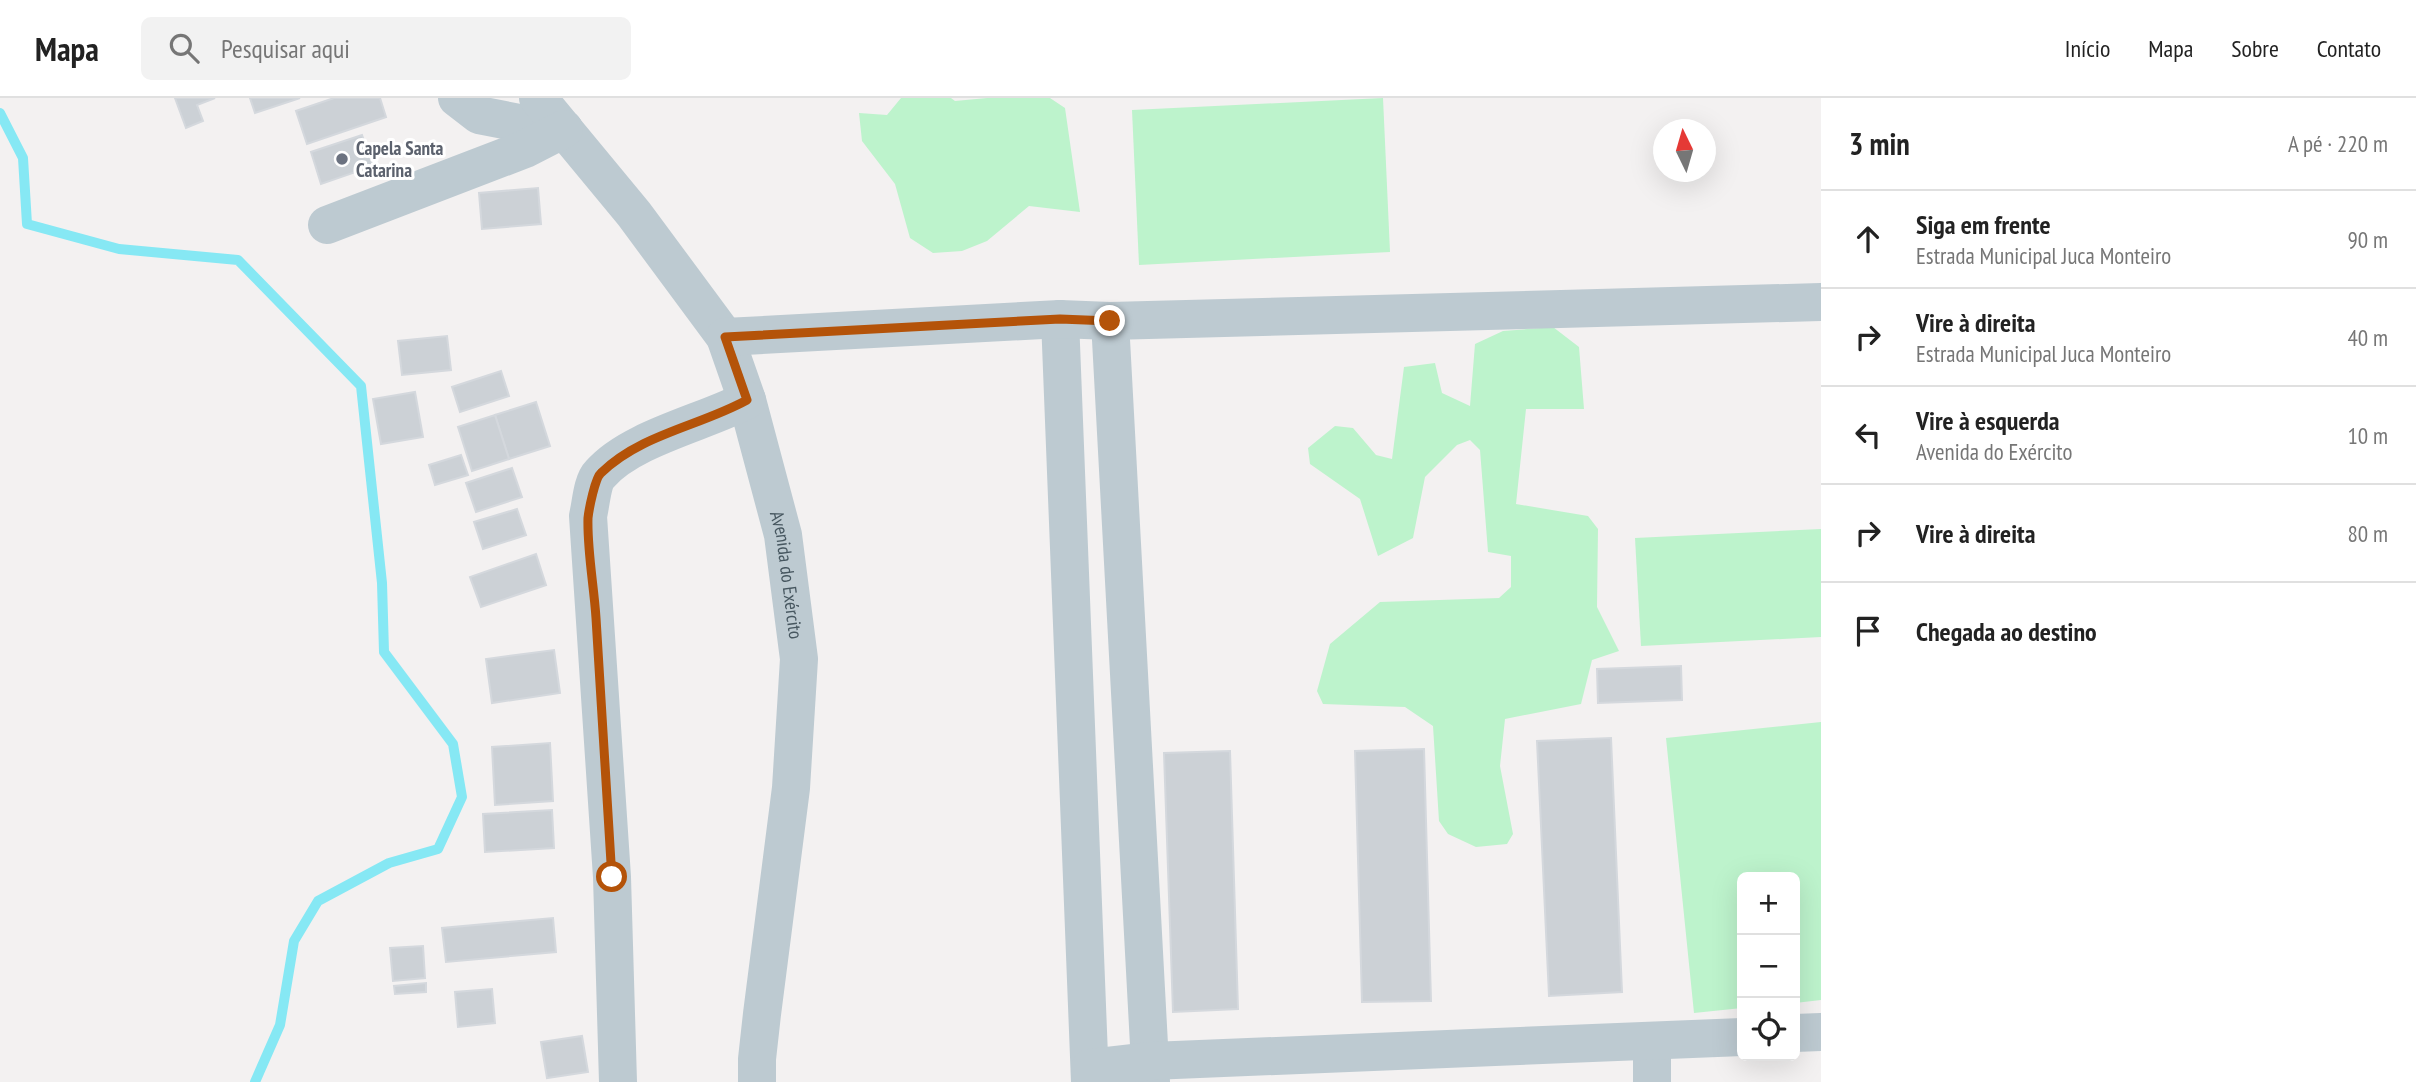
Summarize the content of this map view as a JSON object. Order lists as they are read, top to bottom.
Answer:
{
  "streets": {
    "street": ["Avenida do Exército"]
  },
  "places": ["Capela Santa Catarina"],
  "north": "top",
  "page": {
    "header": "Mapa",
    "search": "Pesquisar aqui",
    "nav": [
      "Início",
      "Mapa",
      "Sobre",
      "Contato"
    ],
    "heading": ["3 min", "A pé · 220 m"],
    "list": [
      ["Siga em frente", "Estrada Municipal Juca Monteiro", "90 m"],
      ["Vire à direita", "Estrada Municipal Juca Monteiro", "40 m"],
      ["Vire à esquerda", "Avenida do Exército", "10 m"],
      ["Vire à direita", "80 m"],
      "Chegada ao destino"
    ],
    "map_buttons": ["+", "−"]
  }
}
